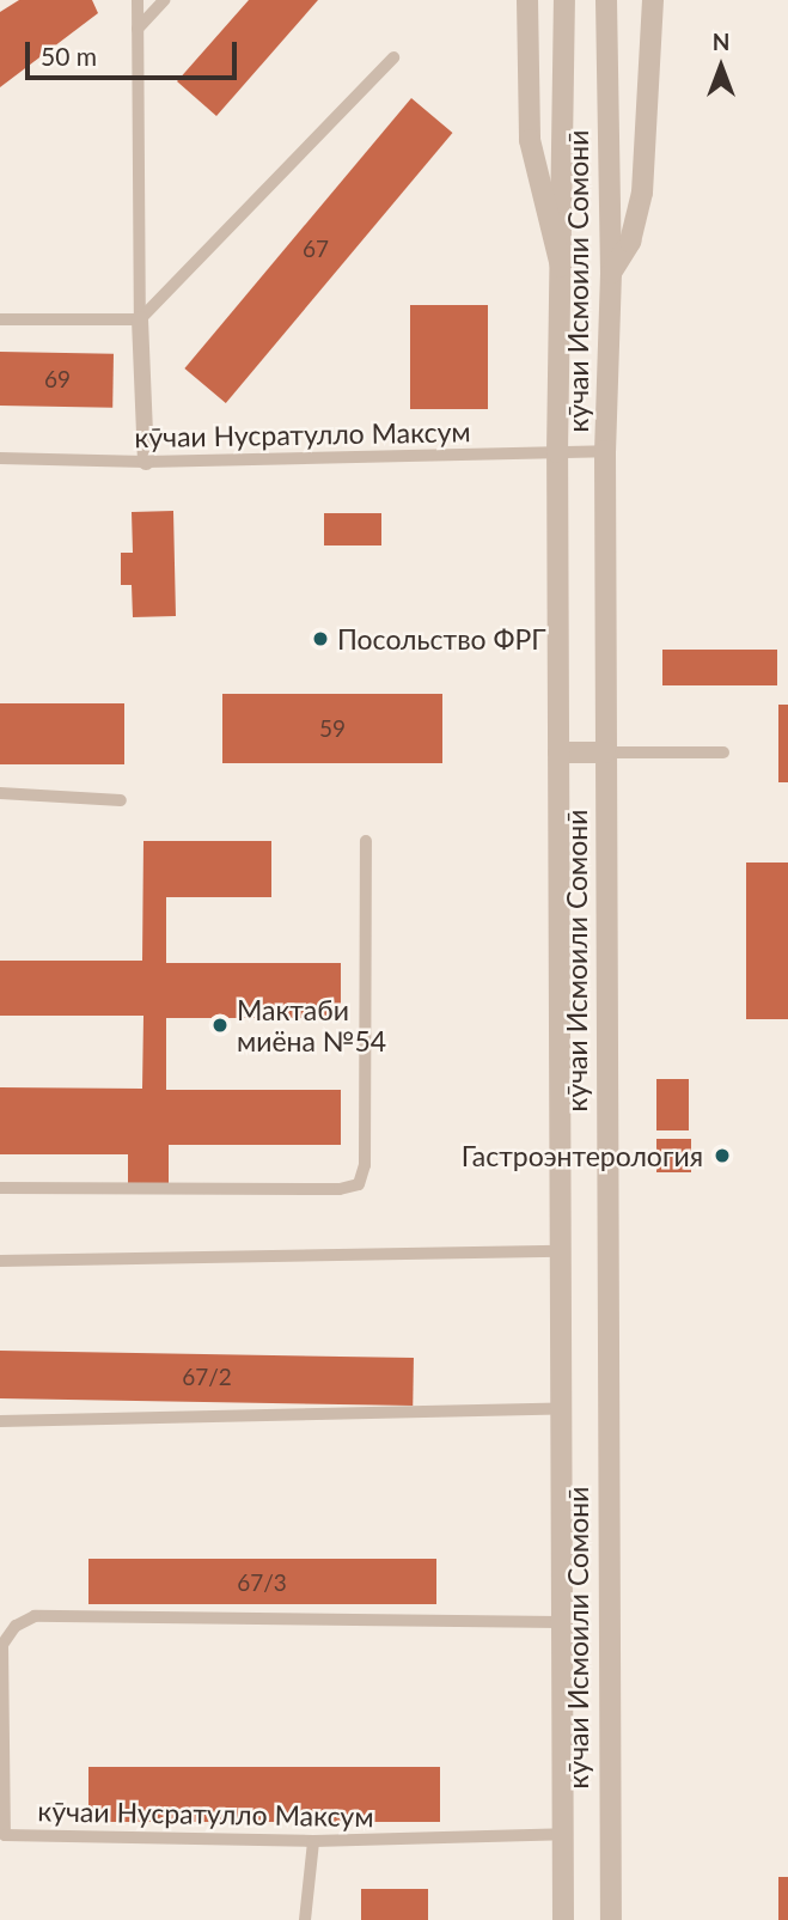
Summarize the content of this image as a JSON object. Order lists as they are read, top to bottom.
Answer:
{
  "streets": {
    "street": ["кӯчаи Исмоили Сомонӣ"],
    "lane": ["кӯчаи Нусратулло Максум"]
  },
  "crossings": [
    ["кӯчаи Исмоили Сомонӣ", "кӯчаи Нусратулло Максум"]
  ],
  "places": ["Посольство ФРГ", "Мактаби миёна №54", "Гастроэнтерология"],
  "house_numbers": [
    "67",
    "69",
    "59",
    "67/2",
    "67/3"
  ],
  "scale_bar": "50 m",
  "north": "top"
}
